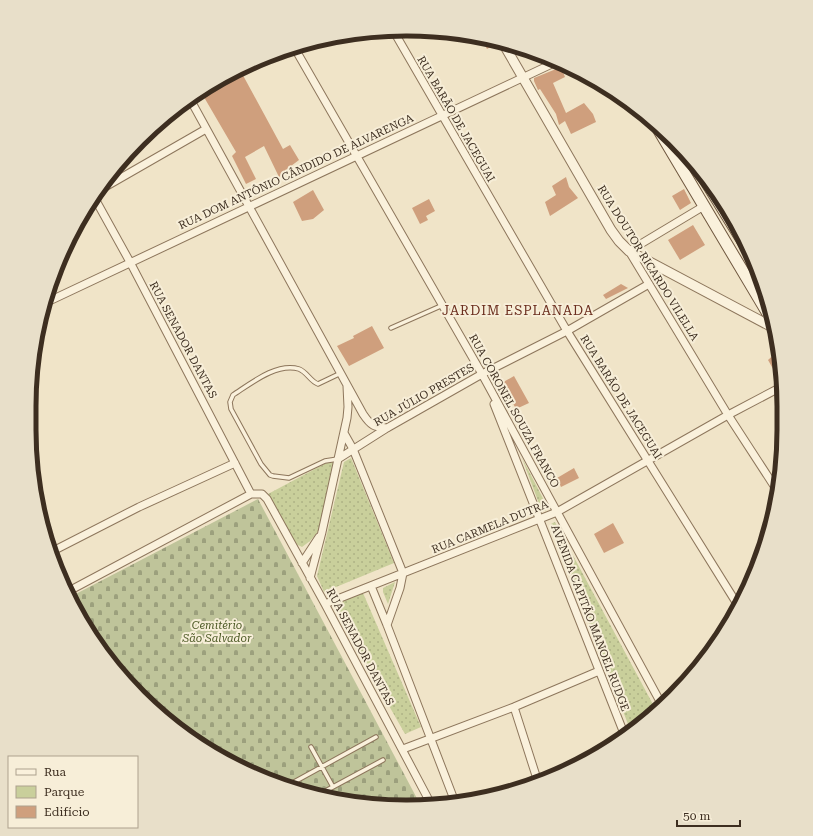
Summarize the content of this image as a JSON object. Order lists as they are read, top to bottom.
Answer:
{
  "streets": {
    "street": [
      "RUA BARÃO DE JACEGUAI",
      "RUA DOM ANTÔNIO CÂNDIDO DE ALVARENGA",
      "RUA DOUTOR RICARDO VILELLA",
      "RUA SENADOR DANTAS",
      "RUA JÚLIO PRESTES",
      "RUA CORONEL SOUZA FRANCO",
      "RUA CARMELA DUTRA",
      "AVENIDA CAPITÃO MANOEL RUDGE"
    ]
  },
  "crossings": [
    ["RUA BARÃO DE JACEGUAI", "RUA DOM ANTÔNIO CÂNDIDO DE ALVARENGA"],
    ["RUA BARÃO DE JACEGUAI", "RUA JÚLIO PRESTES"],
    ["RUA BARÃO DE JACEGUAI", "RUA CARMELA DUTRA"],
    ["RUA DOM ANTÔNIO CÂNDIDO DE ALVARENGA", "RUA DOUTOR RICARDO VILELLA"],
    ["RUA DOM ANTÔNIO CÂNDIDO DE ALVARENGA", "RUA SENADOR DANTAS"],
    ["RUA DOM ANTÔNIO CÂNDIDO DE ALVARENGA", "RUA CORONEL SOUZA FRANCO"],
    ["RUA DOUTOR RICARDO VILELLA", "RUA JÚLIO PRESTES"],
    ["RUA DOUTOR RICARDO VILELLA", "RUA CARMELA DUTRA"],
    ["RUA SENADOR DANTAS", "RUA CARMELA DUTRA"],
    ["RUA JÚLIO PRESTES", "RUA CORONEL SOUZA FRANCO"],
    ["RUA JÚLIO PRESTES", "AVENIDA CAPITÃO MANOEL RUDGE"],
    ["RUA CORONEL SOUZA FRANCO", "RUA CARMELA DUTRA"],
    ["RUA CORONEL SOUZA FRANCO", "AVENIDA CAPITÃO MANOEL RUDGE"],
    ["RUA CARMELA DUTRA", "AVENIDA CAPITÃO MANOEL RUDGE"]
  ],
  "districts": ["JARDIM ESPLANADA"],
  "parks": ["Cemitério São Salvador"],
  "legend": ["Rua", "Parque", "Edifício"],
  "scale_bar": "50 m"
}
